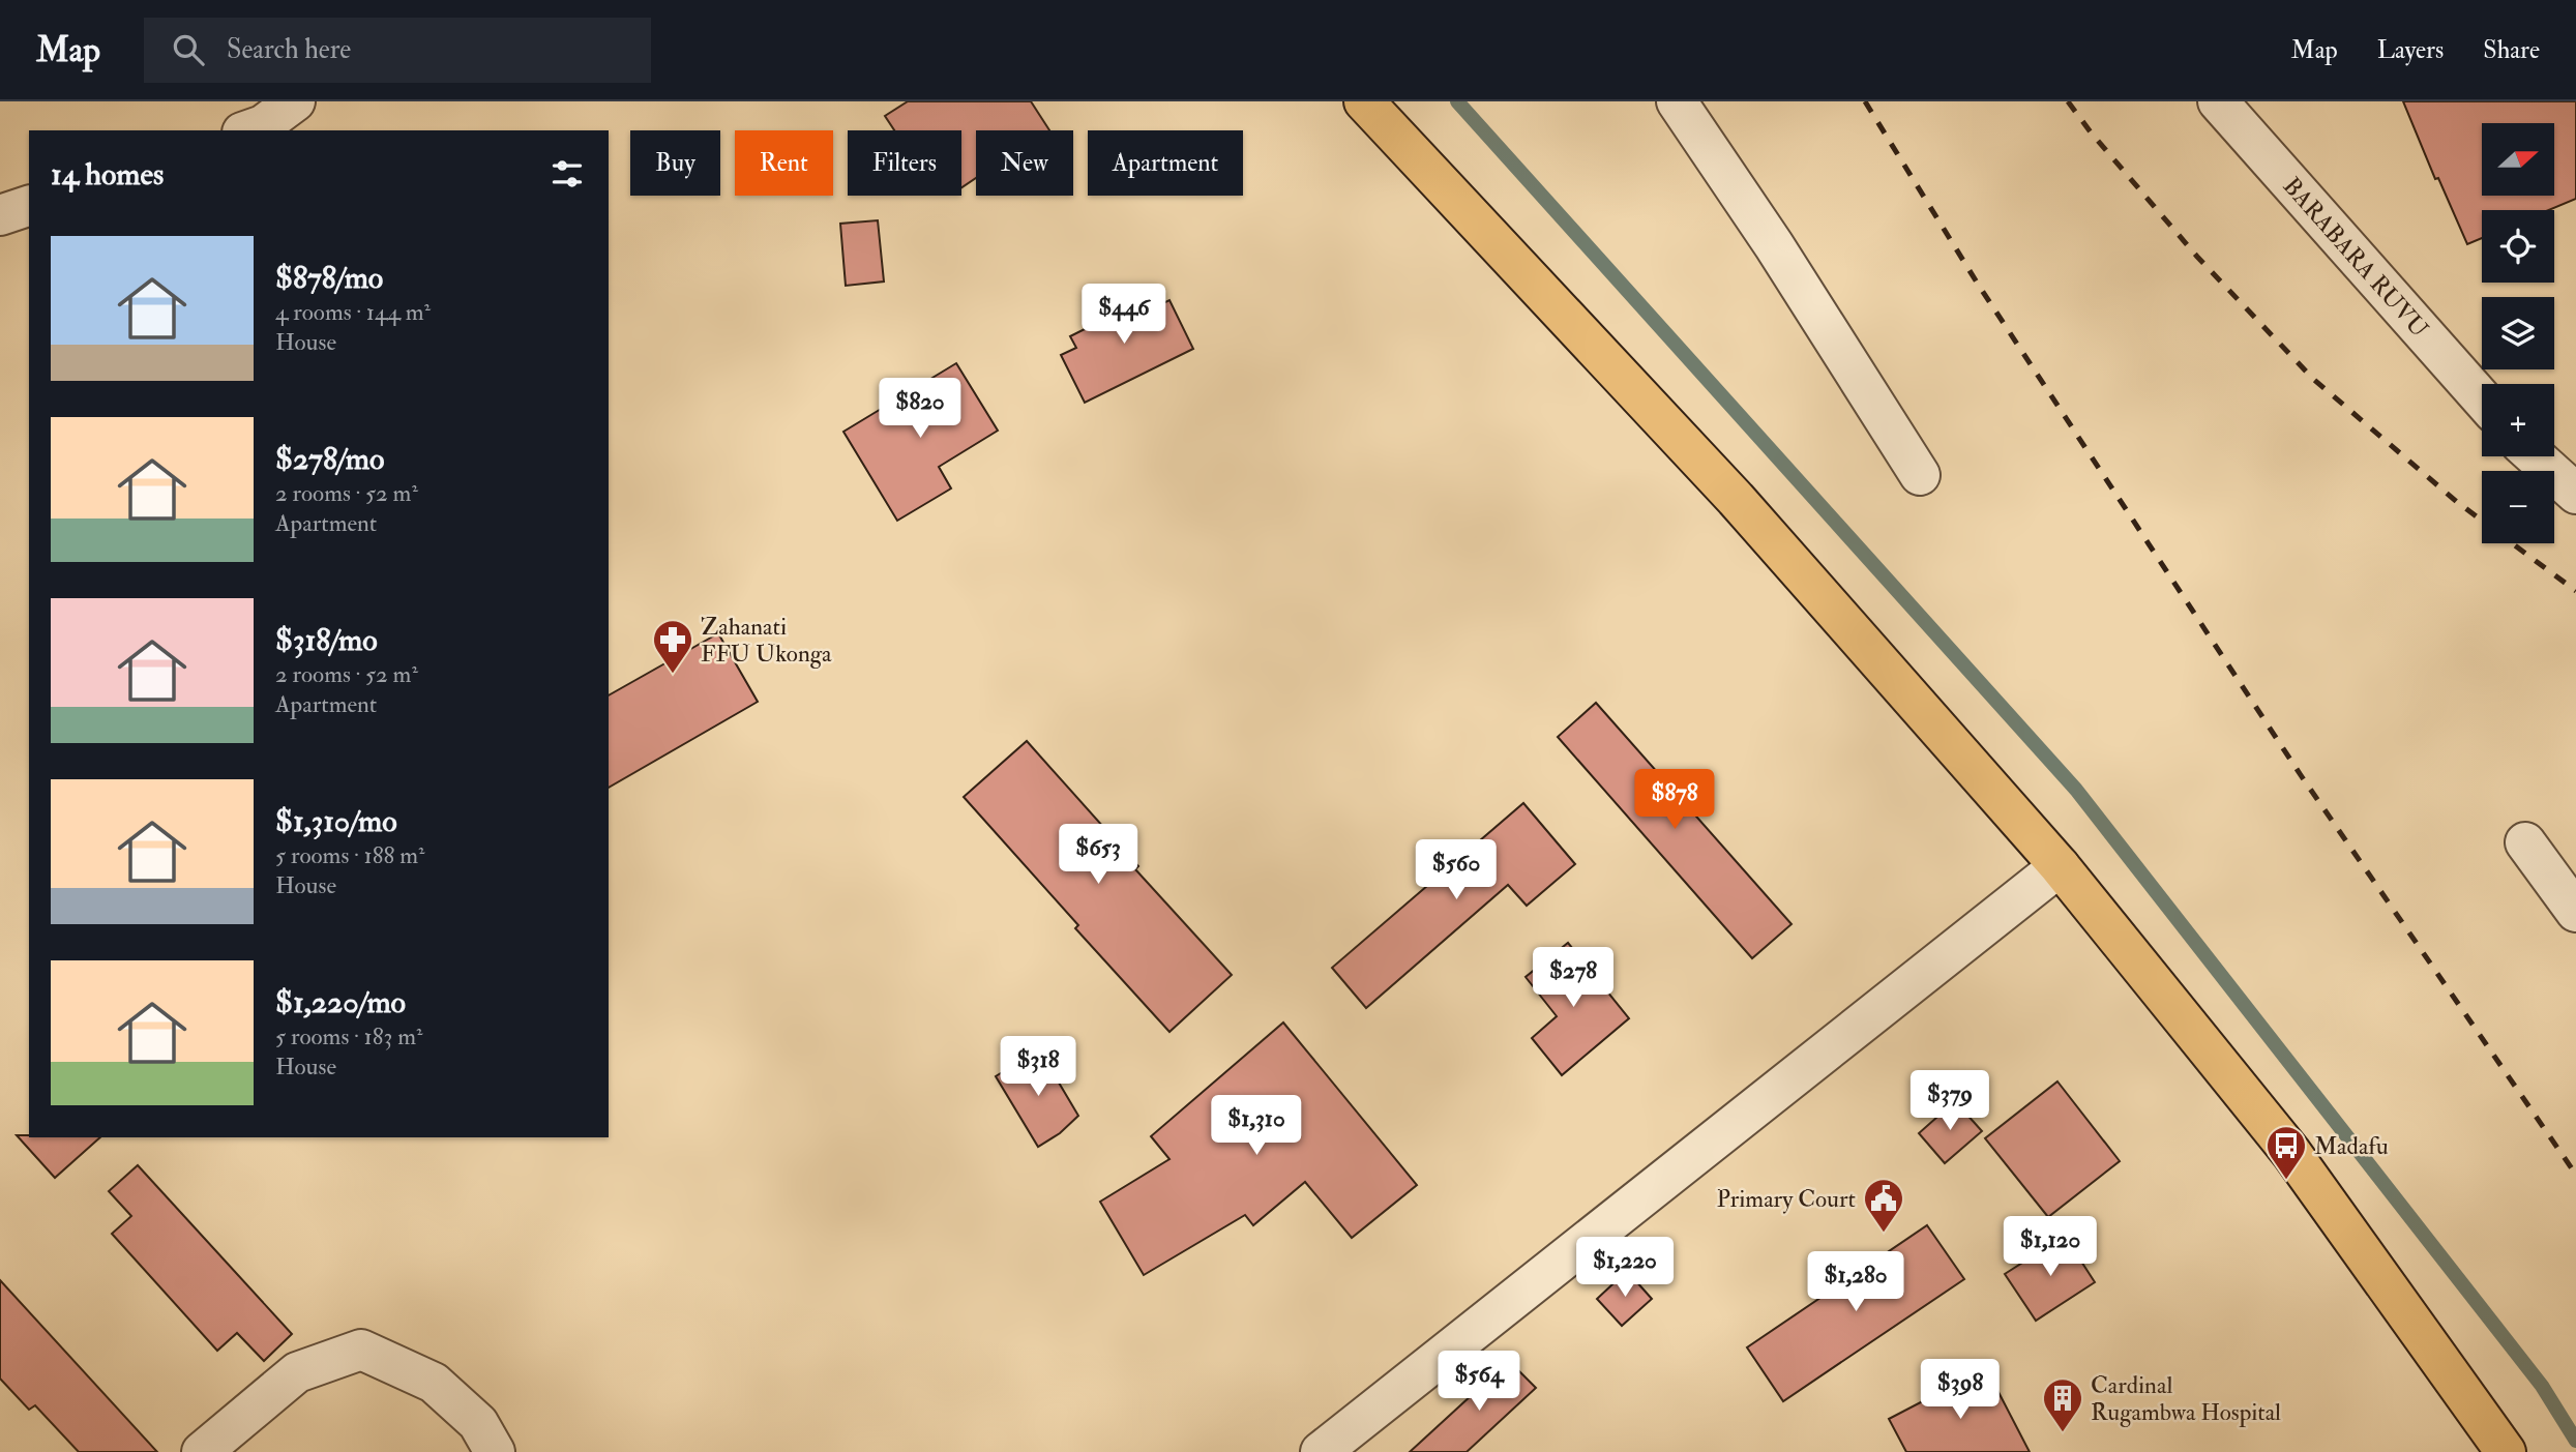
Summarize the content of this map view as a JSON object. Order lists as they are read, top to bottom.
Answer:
{
  "streets": {
    "street": ["BARABARA RUVU"]
  },
  "places": {
    "pharmacy": ["Zahanati FFU Ukonga"],
    "bus stop": ["Madafu"],
    "public building": ["Primary Court"],
    "building": ["Cardinal Rugambwa Hospital"]
  },
  "north": "right",
  "page": {
    "header": "Map",
    "search": "Search here",
    "nav": ["Map", "Layers", "Share"],
    "map_buttons": ["+", "−"],
    "chip": [
      "Buy",
      "Rent",
      "Filters",
      "New",
      "Apartment"
    ],
    "heading": "14 homes",
    "list": [
      {
        "name": "$878/mo",
        "note": "4 rooms · 144 m² · House"
      },
      {
        "name": "$278/mo",
        "note": "2 rooms · 52 m² · Apartment"
      },
      {
        "name": "$318/mo",
        "note": "2 rooms · 52 m² · Apartment"
      },
      {
        "name": "$1,310/mo",
        "note": "5 rooms · 188 m² · House"
      },
      {
        "name": "$1,220/mo",
        "note": "5 rooms · 183 m² · House"
      }
    ],
    "price": [
      "$446",
      "$820",
      "$878",
      "$653",
      "$560",
      "$278",
      "$318",
      "$379",
      "$1,310",
      "$1,120",
      "$1,220",
      "$1,280",
      "$564",
      "$398"
    ]
  }
}
